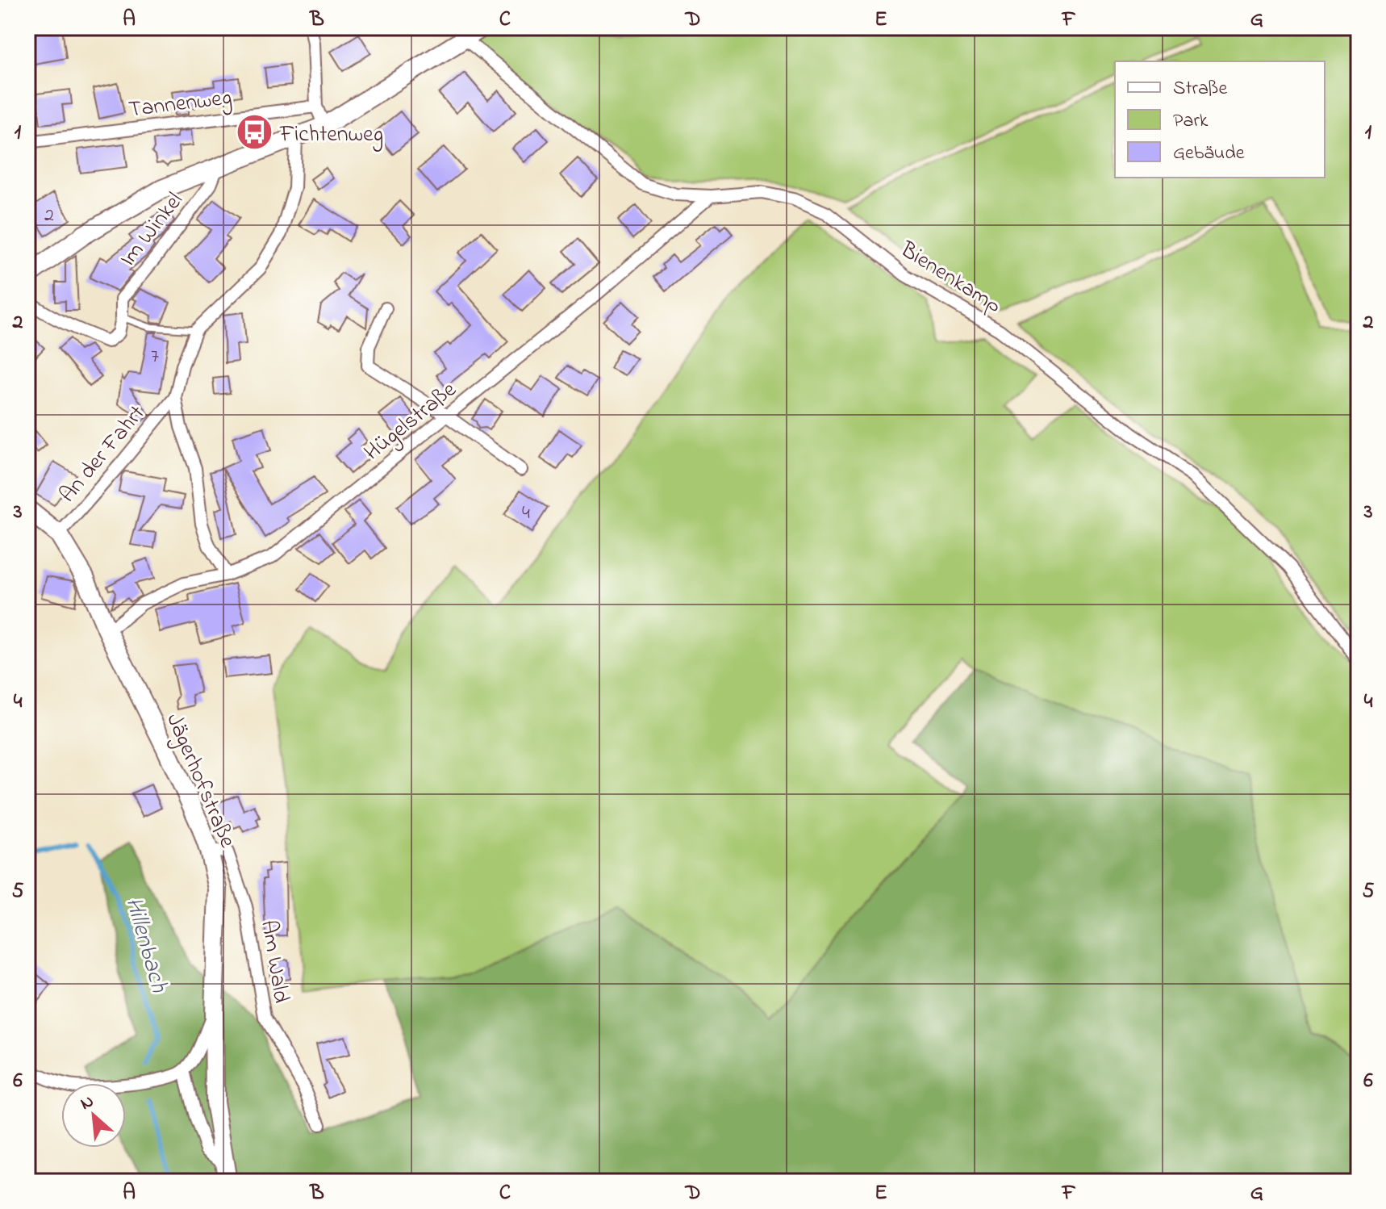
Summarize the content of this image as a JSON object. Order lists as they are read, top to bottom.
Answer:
{
  "streets": {
    "main road": ["Jägerhofstraße"],
    "street": [
      "Tannenweg",
      "Im Winkel",
      "Bienenkamp",
      "Hügelstraße",
      "An der Fahrt",
      "Am Wald"
    ]
  },
  "crossings": [
    ["Bienenkamp", "Hügelstraße"],
    ["Hügelstraße", "Jägerhofstraße"],
    ["An der Fahrt", "Jägerhofstraße"],
    ["Jägerhofstraße", "Am Wald"]
  ],
  "water": ["Hillenbach"],
  "places": {
    "bus stop": ["Fichtenweg"]
  },
  "house_numbers": ["2", "7", "4"],
  "legend": ["Straße", "Park", "Gebäude"],
  "north": "top left",
  "grid": {
    "columns": [
      "A",
      "B",
      "C",
      "D",
      "E",
      "F",
      "G"
    ],
    "rows": [
      "1",
      "2",
      "3",
      "4",
      "5",
      "6"
    ]
  }
}
